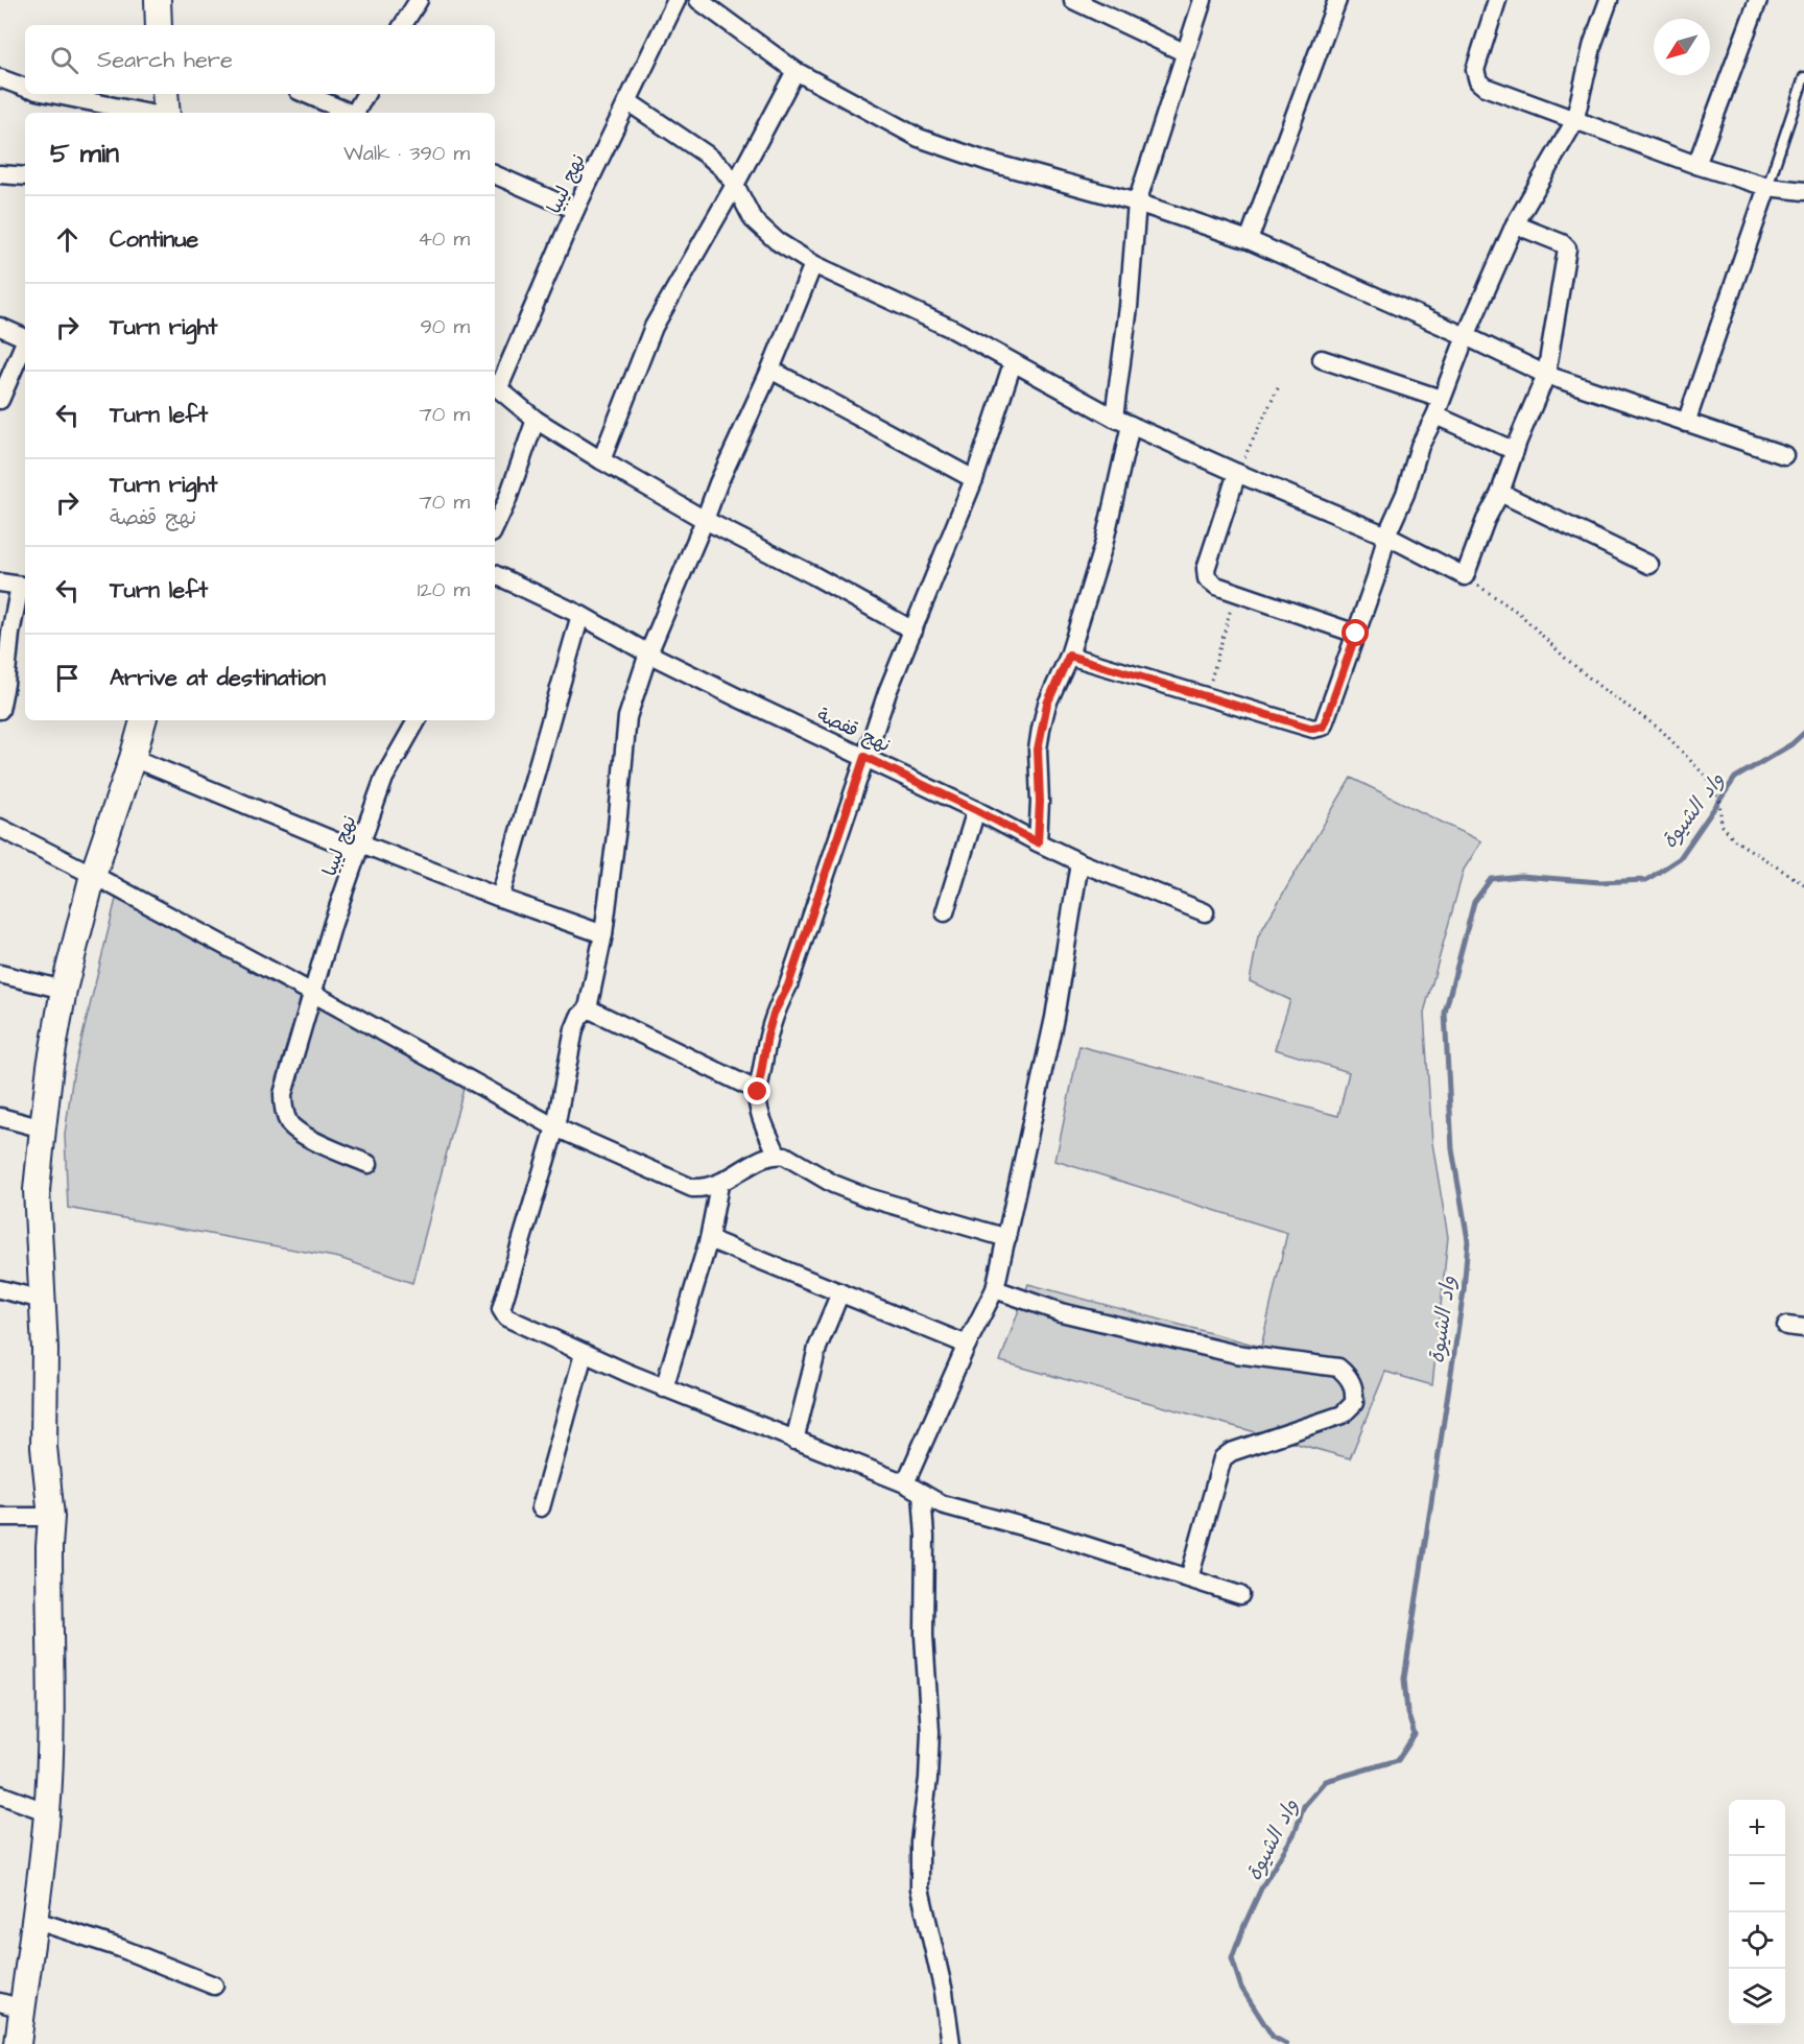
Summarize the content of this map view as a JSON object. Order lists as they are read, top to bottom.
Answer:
{
  "streets": {
    "street": ["نهج ليبيا", "نهج قفصة"]
  },
  "water": ["واد الشيوة"],
  "north": "bottom left",
  "page": {
    "search": "Search here",
    "heading": ["5 min", "Walk · 390 m"],
    "list": [
      ["Continue", "40 m"],
      ["Turn right", "90 m"],
      ["Turn left", "70 m"],
      ["Turn right", "نهج قفصة", "70 m"],
      ["Turn left", "120 m"],
      "Arrive at destination"
    ],
    "map_buttons": ["+", "−"]
  }
}
